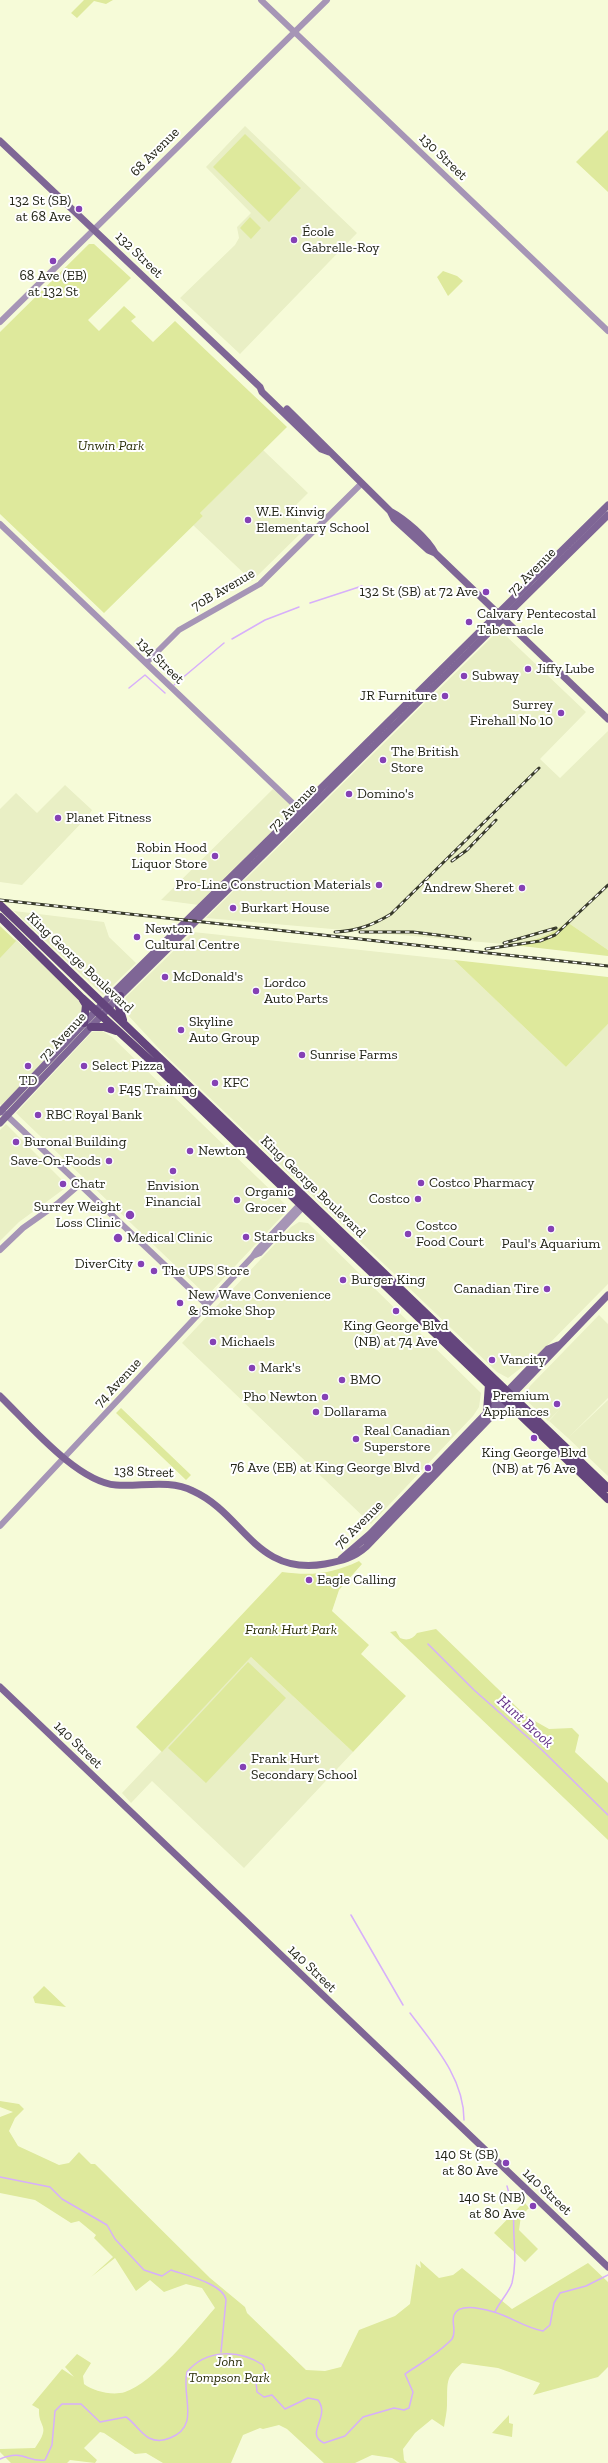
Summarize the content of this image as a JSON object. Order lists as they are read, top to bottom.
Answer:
{
  "streets": {
    "main road": [
      "132 Street",
      "72 Avenue",
      "King George Boulevard",
      "138 Street",
      "76 Avenue",
      "140 Street"
    ],
    "street": [
      "68 Avenue",
      "130 Street",
      "70B Avenue",
      "134 Street",
      "74 Avenue"
    ]
  },
  "crossings": [
    ["68 Avenue", "130 Street"],
    ["68 Avenue", "132 Street"],
    ["132 Street", "72 Avenue"],
    ["132 Street", "70B Avenue"],
    ["72 Avenue", "134 Street"],
    ["72 Avenue", "King George Boulevard"],
    ["70B Avenue", "134 Street"],
    ["King George Boulevard", "74 Avenue"],
    ["King George Boulevard", "76 Avenue"],
    ["74 Avenue", "138 Street"],
    ["138 Street", "76 Avenue"]
  ],
  "water": ["Hunt Brook"],
  "parks": ["Unwin Park", "Frank Hurt Park", "John Tompson Park"],
  "places": [
    "132 St (SB) at 68 Ave",
    "École Gabrelle-Roy",
    "68 Ave (EB) at 132 St",
    "W.E. Kinvig Elementary School",
    "132 St (SB) at 72 Ave",
    "Calvary Pentecostal Tabernacle",
    "Jiffy Lube",
    "Subway",
    "JR Furniture",
    "Surrey Firehall No 10",
    "The British Store",
    "Domino's",
    "Planet Fitness",
    "Robin Hood Liquor Store",
    "Pro-Line Construction Materials",
    "Andrew Sheret",
    "Burkart House",
    "Newton Cultural Centre",
    "McDonald's",
    "Lordco Auto Parts",
    "Skyline Auto Group",
    "Sunrise Farms",
    "TD",
    "Select Pizza",
    "KFC",
    "F45 Training",
    "RBC Royal Bank",
    "Buronal Building",
    "Newton",
    "Save-On-Foods",
    "Envision Financial",
    "Costco Pharmacy",
    "Chatr",
    "Costco",
    "Organic Grocer",
    "Surrey Weight Loss Clinic",
    "Paul's Aquarium",
    "Costco Food Court",
    "Starbucks",
    "Medical Clinic",
    "DiverCity",
    "The UPS Store",
    "Burger King",
    "Canadian Tire",
    "New Wave Convenience & Smoke Shop",
    "King George Blvd (NB) at 74 Ave",
    "Michaels",
    "Vancity",
    "Mark's",
    "BMO",
    "Pho Newton",
    "Premium Appliances",
    "Dollarama",
    "King George Blvd (NB) at 76 Ave",
    "Real Canadian Superstore",
    "76 Ave (EB) at King George Blvd",
    "Eagle Calling",
    "Frank Hurt Secondary School",
    "140 St (SB) at 80 Ave",
    "140 St (NB) at 80 Ave"
  ]
}
